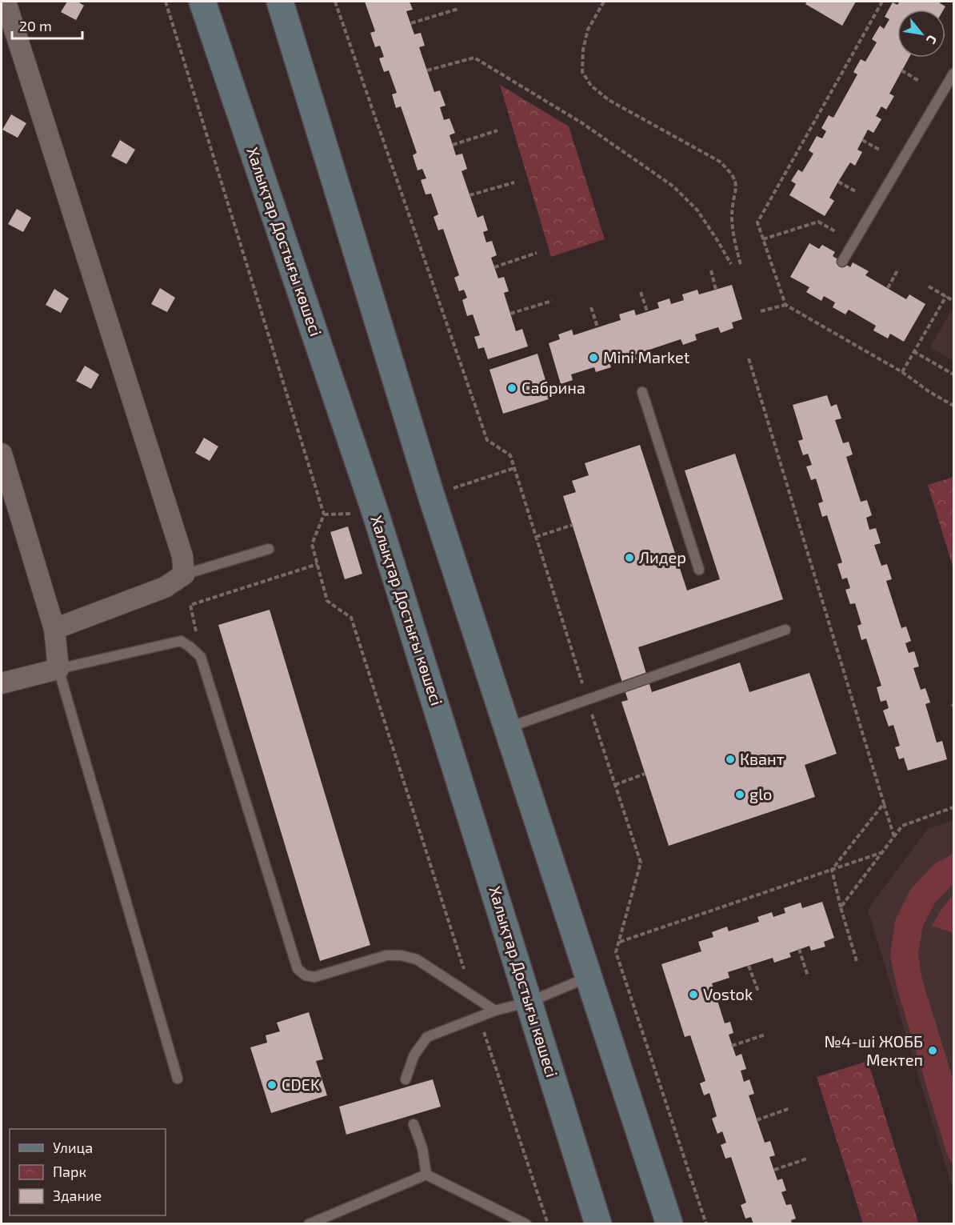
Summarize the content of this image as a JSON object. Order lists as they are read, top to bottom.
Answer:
{
  "streets": {
    "main road": ["Халықтар Достығы көшесі"]
  },
  "places": [
    "Mini Market",
    "Сабрина",
    "Лидер",
    "Квант",
    "glo",
    "Vostok",
    "№4-ші ЖОББ Мектеп",
    "CDEK"
  ],
  "legend": ["Улица", "Парк", "Здание"],
  "scale_bar": "20 m",
  "north": "bottom right"
}
